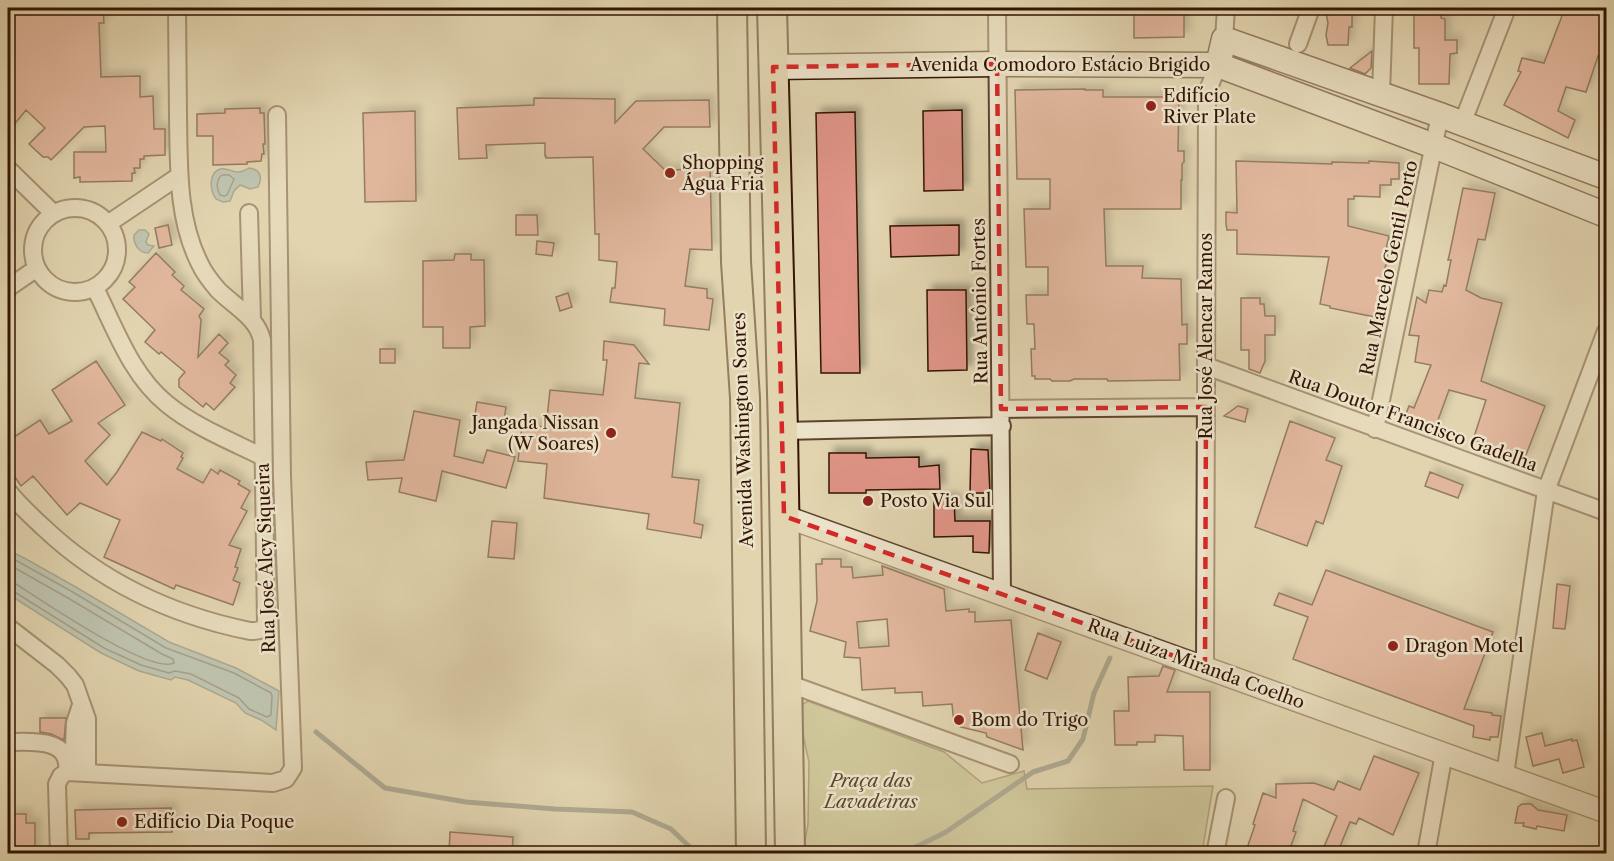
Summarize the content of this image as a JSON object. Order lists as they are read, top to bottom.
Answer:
{
  "streets": {
    "highway": ["Avenida Washington Soares"],
    "main road": ["Avenida Comodoro Estácio Brigido", "Rua José Alencar Ramos"],
    "street": [
      "Rua Marcelo Gentil Porto",
      "Rua Antônio Fortes",
      "Rua Doutor Francisco Gadelha",
      "Rua José Alcy Siqueira",
      "Rua Luiza Miranda Coelho"
    ]
  },
  "crossings": [
    ["Avenida Comodoro Estácio Brigido", "Rua Marcelo Gentil Porto"],
    ["Avenida Comodoro Estácio Brigido", "Rua Antônio Fortes"],
    ["Avenida Comodoro Estácio Brigido", "Rua José Alencar Ramos"],
    ["Avenida Comodoro Estácio Brigido", "Avenida Washington Soares"],
    ["Rua Marcelo Gentil Porto", "Rua Doutor Francisco Gadelha"],
    ["Rua Antônio Fortes", "Rua Luiza Miranda Coelho"],
    ["Rua José Alencar Ramos", "Rua Doutor Francisco Gadelha"],
    ["Rua José Alencar Ramos", "Rua Luiza Miranda Coelho"],
    ["Avenida Washington Soares", "Rua Luiza Miranda Coelho"]
  ],
  "parks": ["Praça das Lavadeiras"],
  "places": [
    "Edifício River Plate",
    "Shopping Água Fria",
    "Jangada Nissan (W Soares)",
    "Posto Via Sul",
    "Dragon Motel",
    "Bom do Trigo",
    "Edifício Dia Poque"
  ]
}
